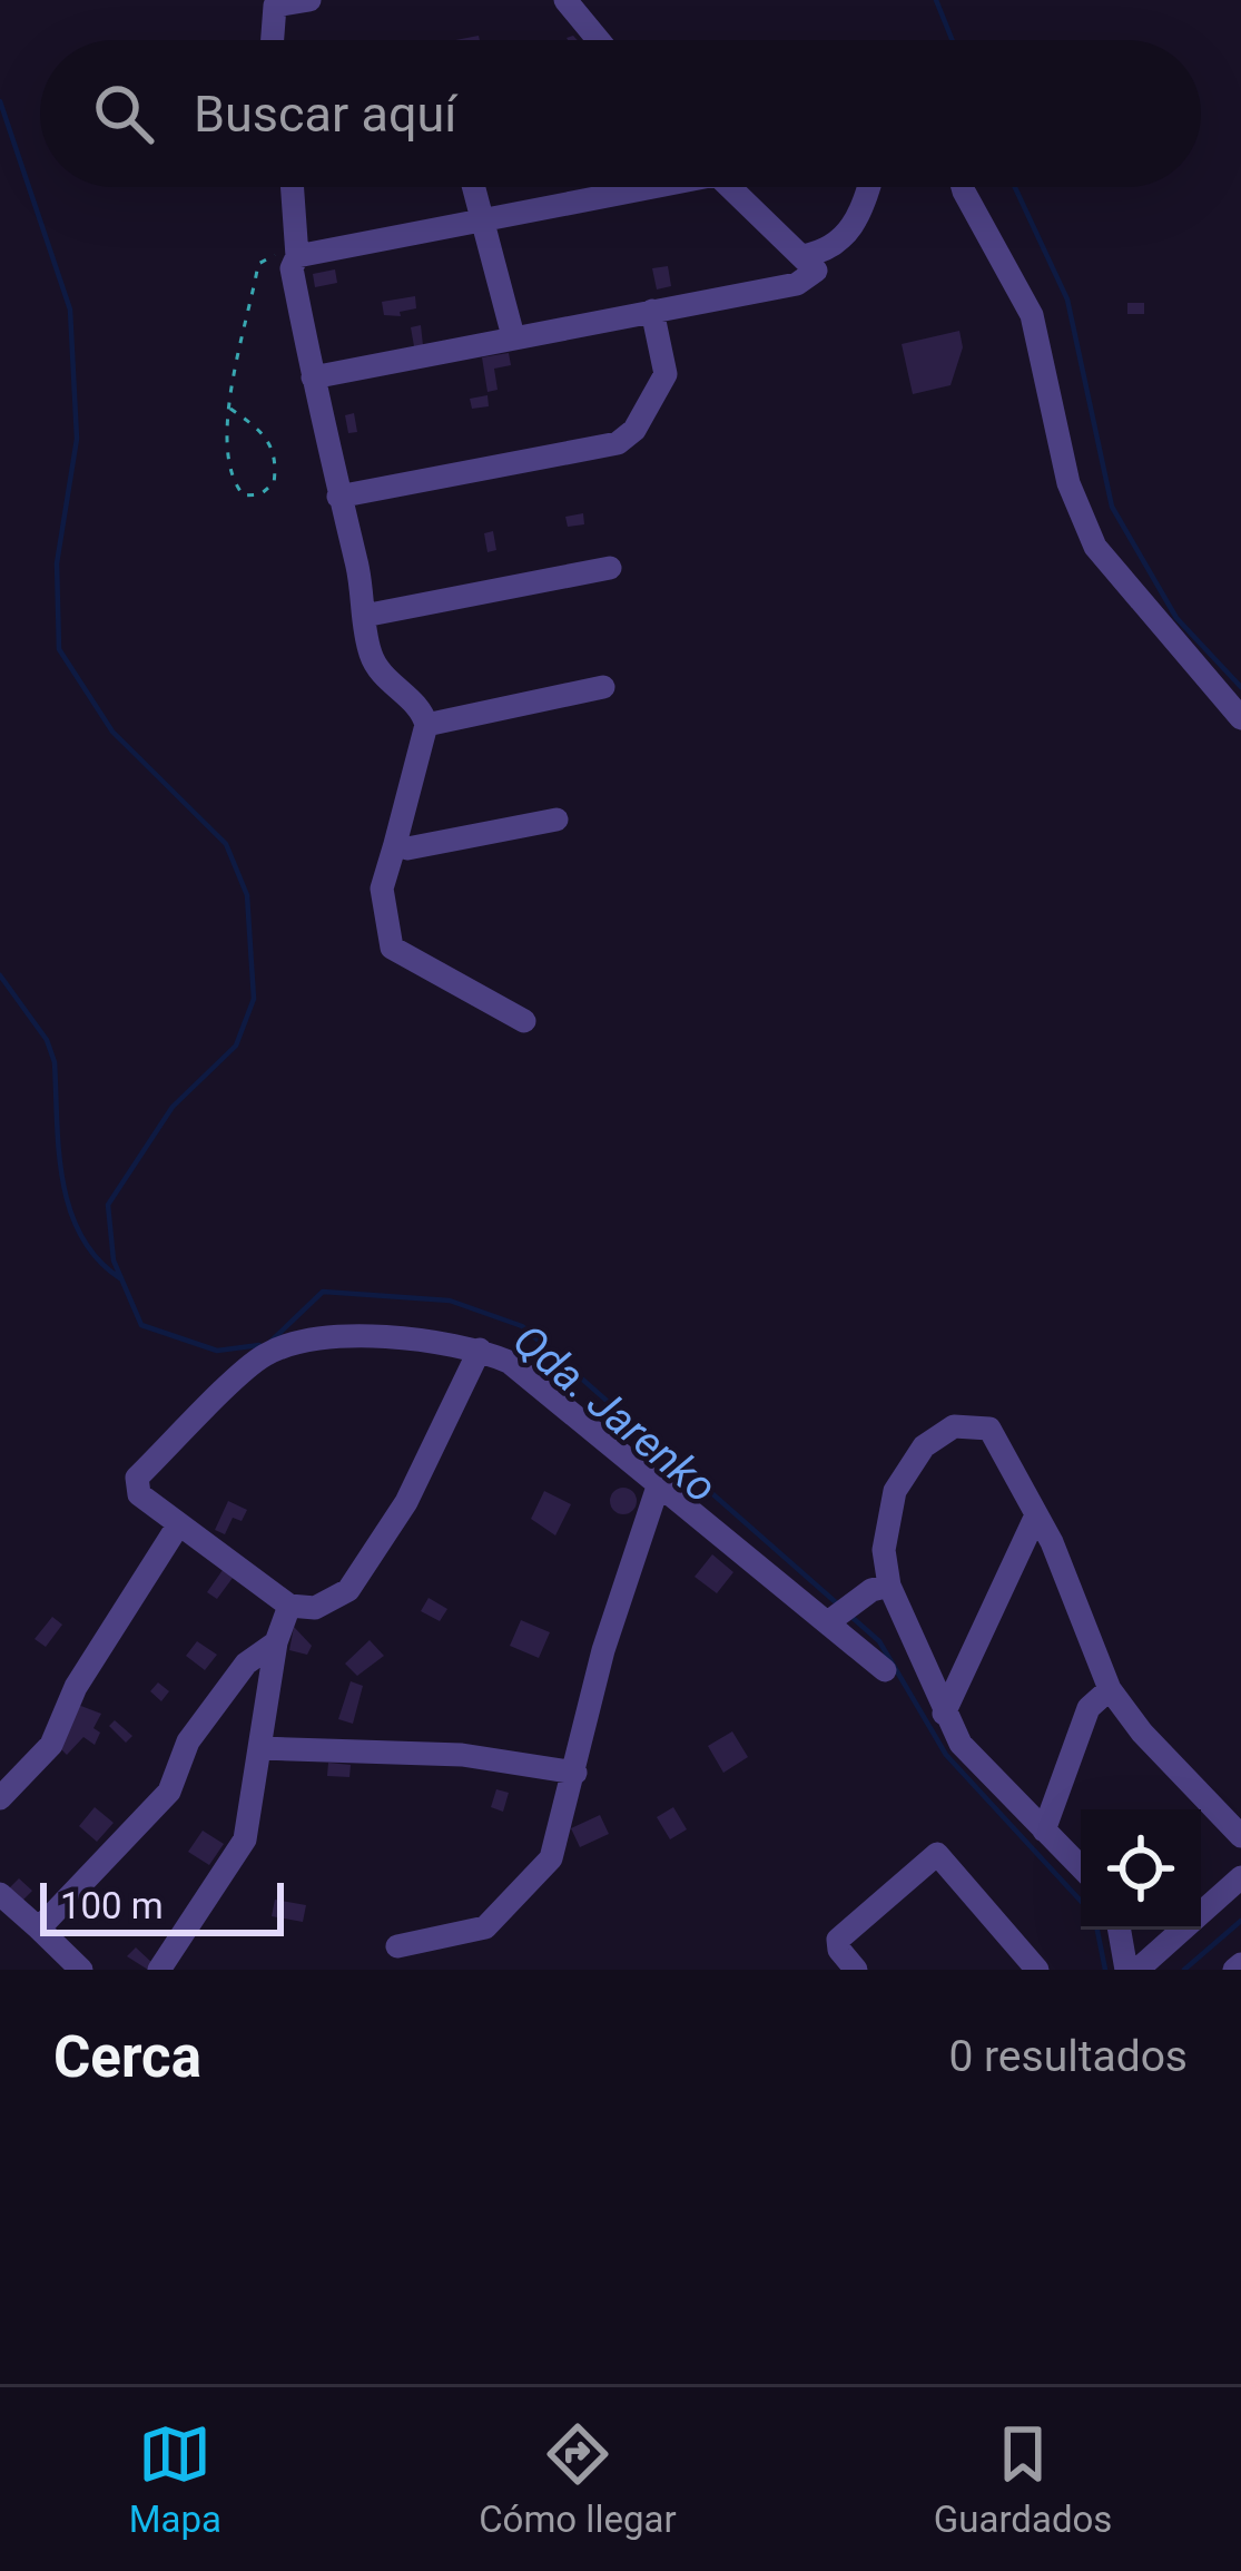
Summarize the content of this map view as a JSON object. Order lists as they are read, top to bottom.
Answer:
{
  "water": ["Qda. Jarenko"],
  "scale_bar": "100 m",
  "page": {
    "search": "Buscar aquí",
    "scale": "100 m",
    "heading": ["Cerca", "0 resultados"],
    "nav": ["Mapa", "Cómo llegar", "Guardados"]
  }
}
